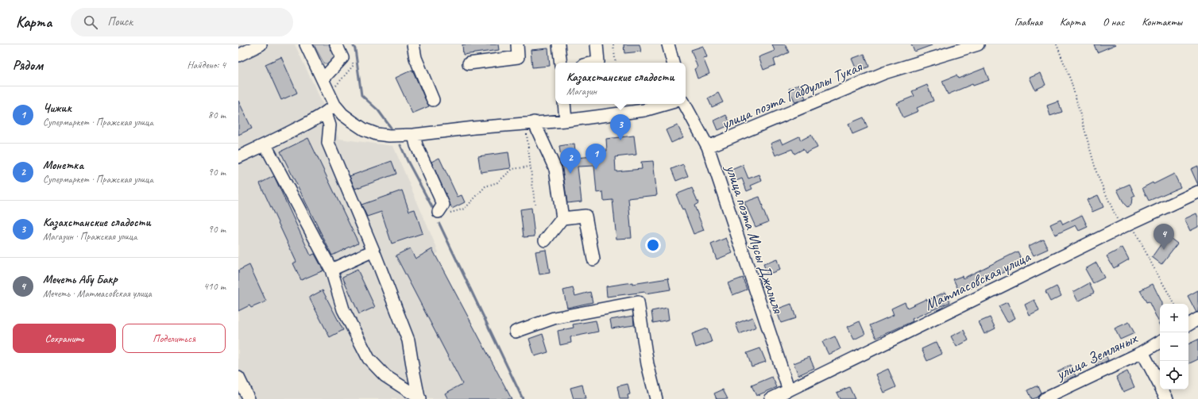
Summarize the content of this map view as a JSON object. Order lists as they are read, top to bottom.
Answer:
{
  "streets": {
    "street": [
      "улица поэта Габдуллы Тукая",
      "улица поэта Мусы Джалиля",
      "Матмасовская улица",
      "улица Земляных"
    ]
  },
  "crossings": [
    ["улица поэта Габдуллы Тукая", "улица поэта Мусы Джалиля"],
    ["улица поэта Мусы Джалиля", "Матмасовская улица"]
  ],
  "page": {
    "header": "Карта",
    "search": "Поиск",
    "nav": [
      "Главная",
      "Карта",
      "О нас",
      "Контакты"
    ],
    "heading": ["Рядом", "Найдено: 4"],
    "popup": ["Казахстанские сладости", "Магазин"],
    "list": [
      {
        "mark": "1",
        "name": "Чижик",
        "note": "Супермаркет · Пражская улица",
        "value": "80 m"
      },
      {
        "mark": "2",
        "name": "Монетка",
        "note": "Супермаркет · Пражская улица",
        "value": "90 m"
      },
      {
        "mark": "3",
        "name": "Казахстанские сладости",
        "note": "Магазин · Пражская улица",
        "value": "90 m"
      },
      {
        "mark": "4",
        "name": "Мечеть Абу Бакр",
        "note": "Мечеть · Матмасовская улица",
        "value": "410 m"
      }
    ],
    "pins": [
      "3",
      "1",
      "2",
      "4"
    ],
    "map_buttons": ["+", "−"],
    "buttons": ["Сохранить", "Поделиться"]
  }
}
